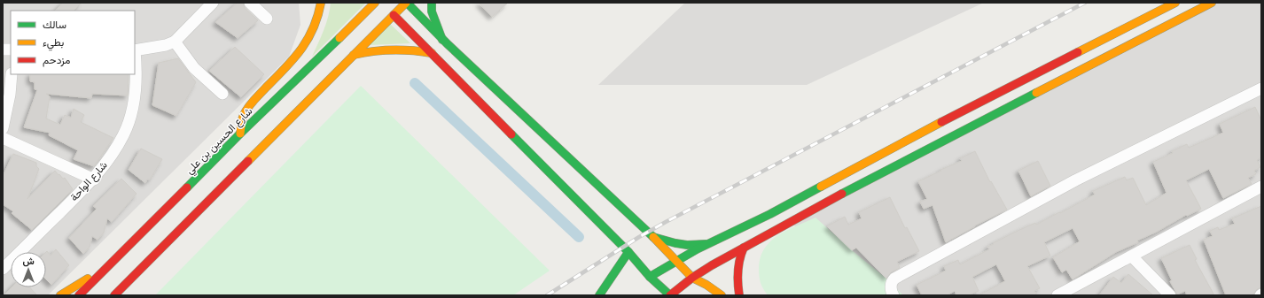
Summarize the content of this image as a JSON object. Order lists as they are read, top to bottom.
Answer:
{
  "streets": {
    "main road": ["شارع الحسين بن علي"],
    "street": ["شارع الواحة"]
  },
  "legend": ["سالك", "بطيء", "مزدحم"],
  "north": "top"
}
